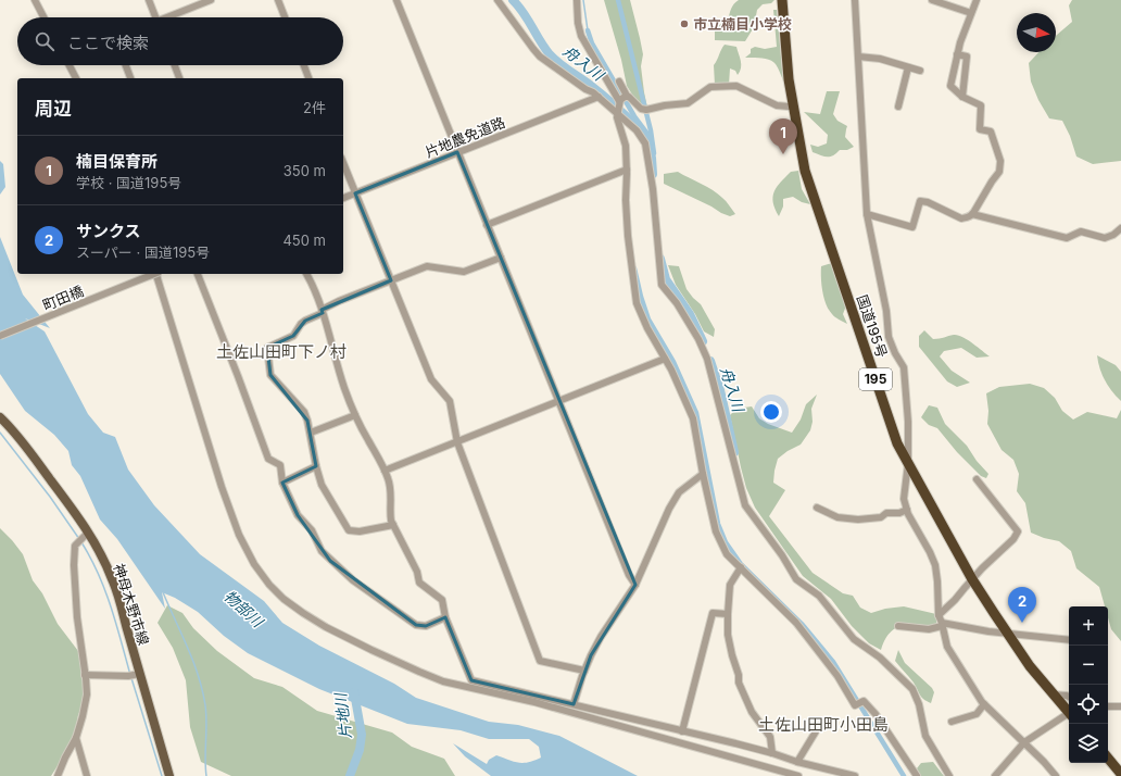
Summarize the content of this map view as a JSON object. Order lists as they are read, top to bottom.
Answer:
{
  "streets": {
    "highway": ["国道195号", "195"],
    "main road": ["神母木野市線"],
    "street": ["片地農免道路", "町田橋"]
  },
  "districts": ["土佐山田町下ノ村", "土佐山田町小田島"],
  "water": ["舟入川", "物部川", "片地川"],
  "places": ["市立楠目小学校"],
  "north": "right",
  "page": {
    "search": "ここで検索",
    "heading": ["周辺", "2件"],
    "pins": ["1", "2"],
    "list": [
      {
        "mark": "1",
        "name": "楠目保育所",
        "note": "学校 · 国道195号",
        "value": "350 m"
      },
      {
        "mark": "2",
        "name": "サンクス",
        "note": "スーパー · 国道195号",
        "value": "450 m"
      }
    ],
    "map_buttons": ["+", "−"]
  }
}
